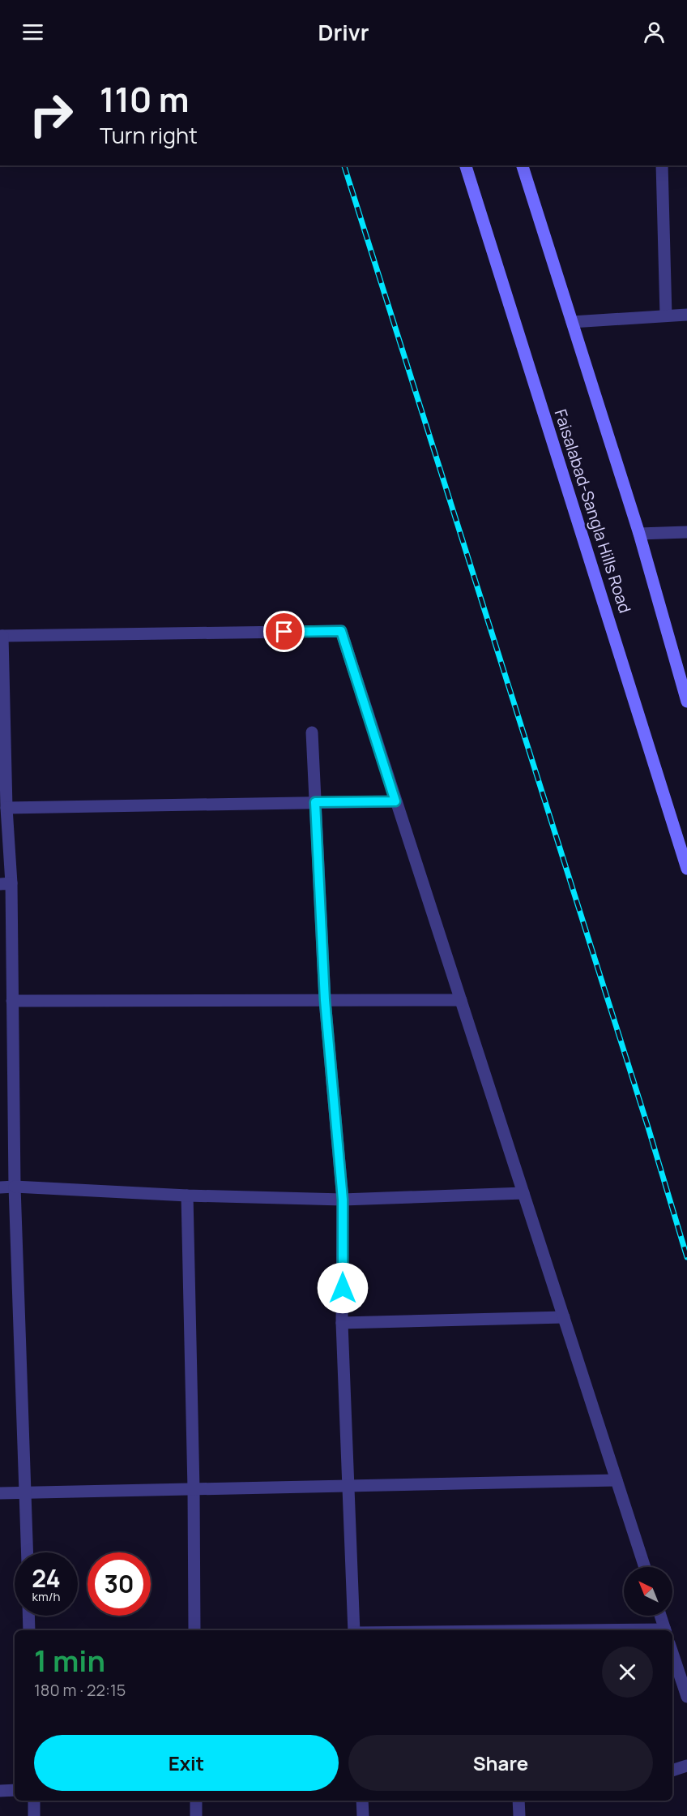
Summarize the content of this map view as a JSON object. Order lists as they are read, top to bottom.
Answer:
{
  "streets": {
    "main road": ["Faisalabad-Sangla Hills Road"]
  },
  "north": "top left",
  "page": {
    "header": "Drivr",
    "turn": ["110 m", "Turn right"],
    "speed": "24 km/h",
    "limit": "30",
    "heading": ["1 min", "180 m · 22:15"],
    "buttons": ["Exit", "Share"]
  }
}
